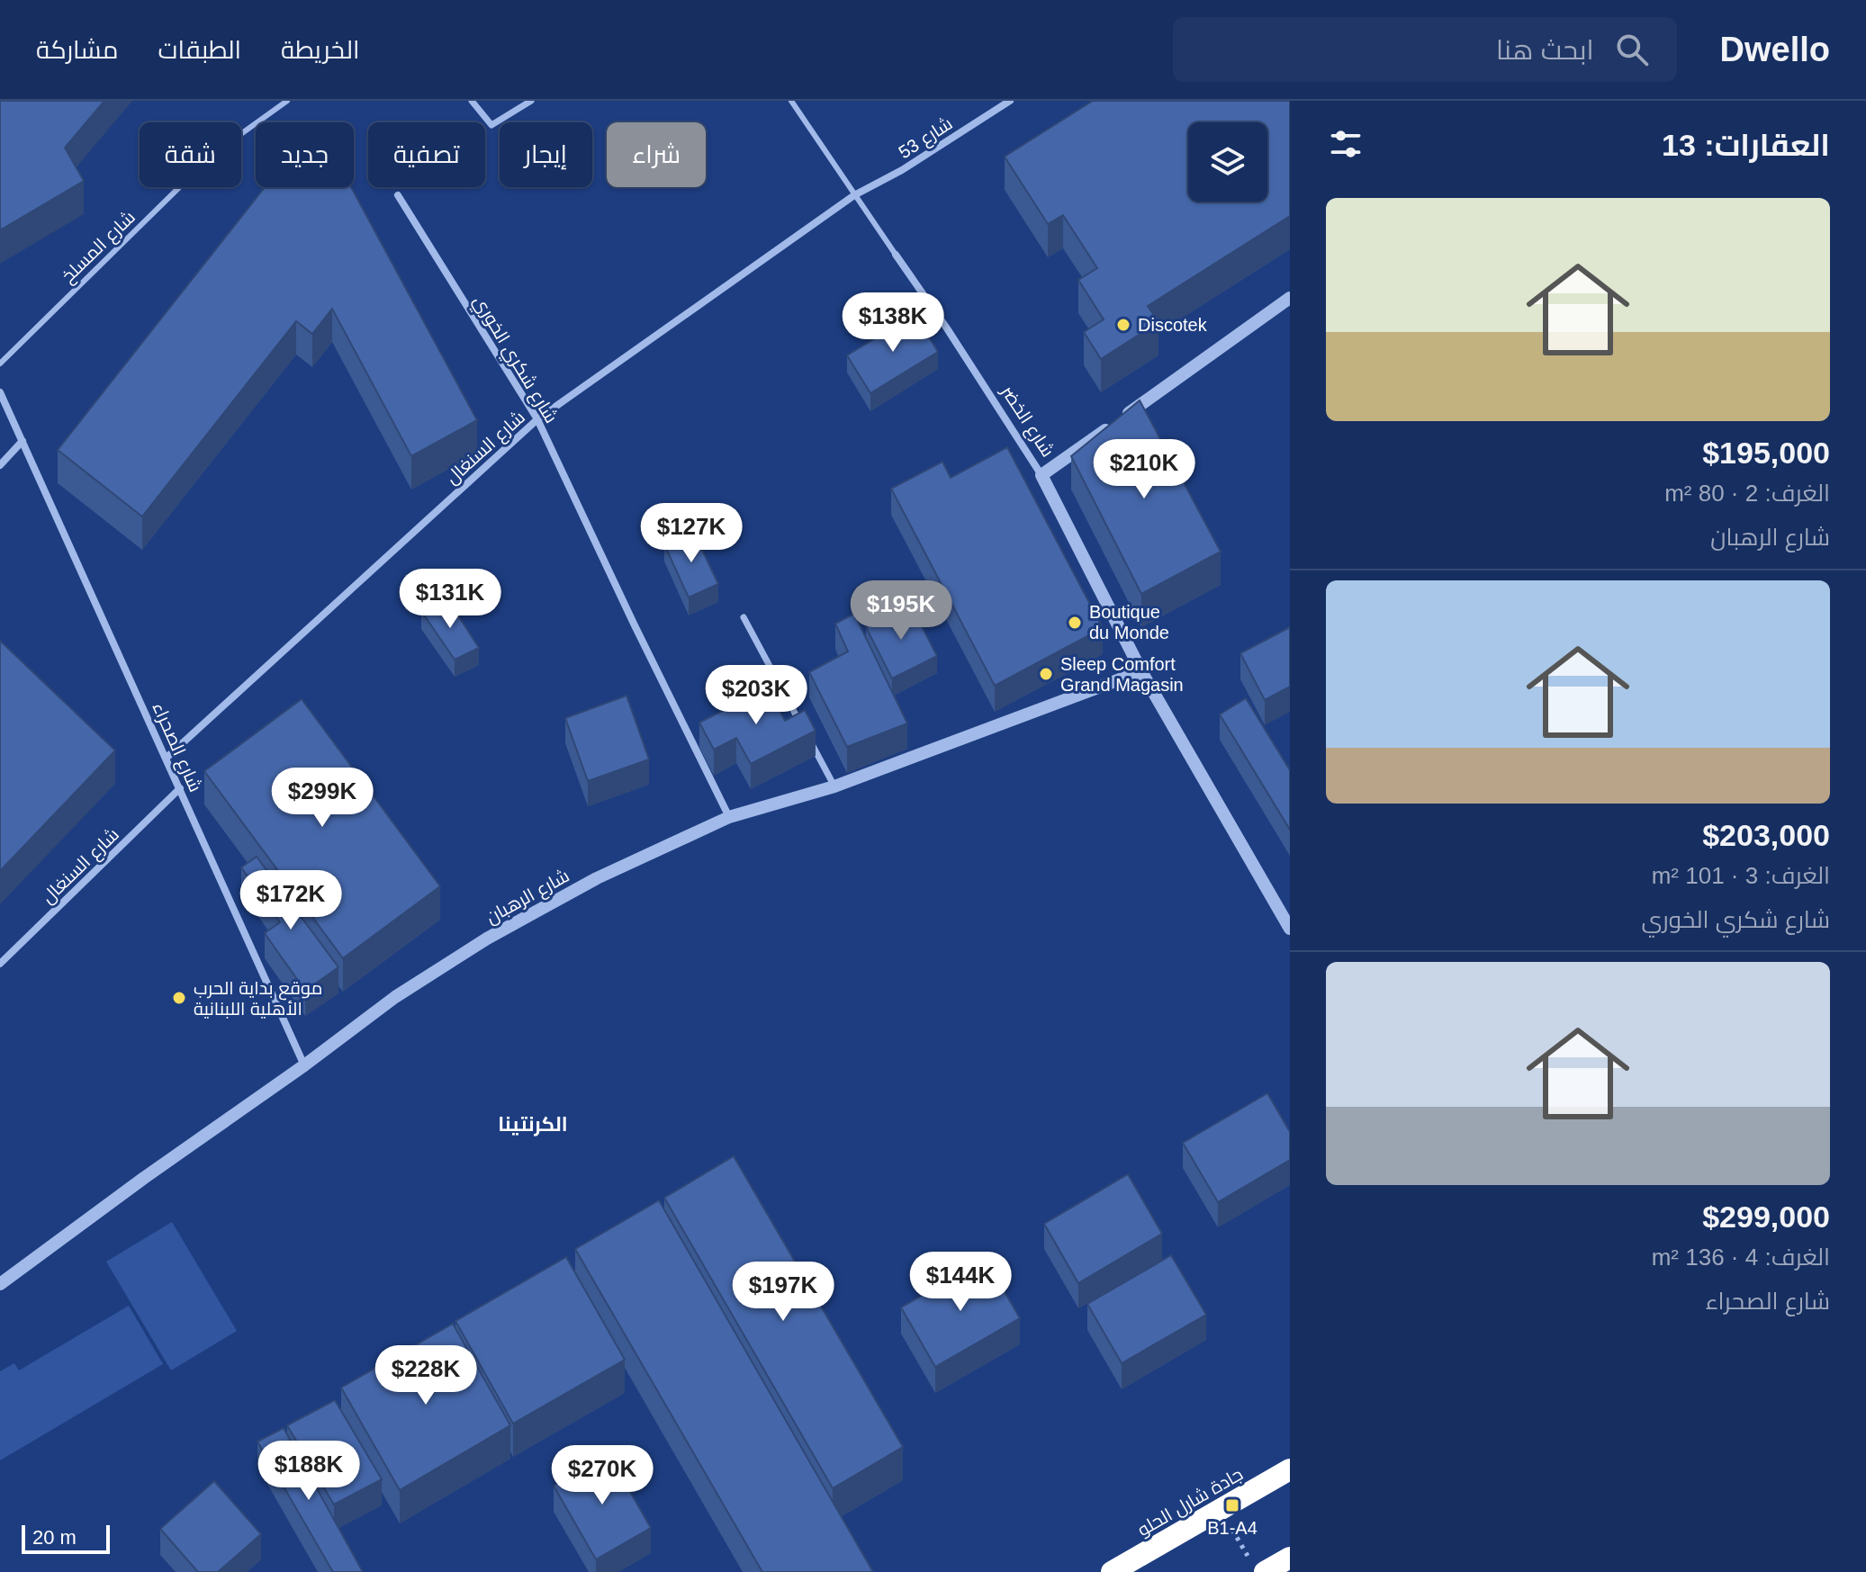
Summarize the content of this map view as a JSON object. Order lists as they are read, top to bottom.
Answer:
{
  "streets": {
    "highway": ["جادة شارل الحلو"],
    "street": [
      "شارع 53",
      "شارع شكري الخوري",
      "شارع الخضر",
      "شارع السنغال",
      "شارع الصحراء",
      "شارع الرهبان"
    ],
    "lane": ["شارع المسلخ"]
  },
  "crossings": [
    ["شارع 53", "شارع الخضر"],
    ["شارع 53", "شارع السنغال"],
    ["شارع شكري الخوري", "شارع السنغال"],
    ["شارع شكري الخوري", "شارع الرهبان"],
    ["شارع الخضر", "شارع السنغال"],
    ["شارع الخضر", "شارع الرهبان"],
    ["شارع السنغال", "شارع الصحراء"],
    ["شارع الصحراء", "شارع الرهبان"]
  ],
  "districts": ["الكرنتينا"],
  "places": {
    "other": [
      "Discotek",
      "Boutique du Monde",
      "Sleep Comfort Grand Magasin",
      "موقع بداية الحرب الأهلية اللبنانية"
    ],
    "transit": ["B1-A4"]
  },
  "scale_bar": "20 m",
  "page": {
    "header": "Dwello",
    "search": "ابحث هنا",
    "nav": ["الخريطة", "الطبقات", "مشاركة"],
    "heading": "العقارات: 13",
    "chip": [
      "شراء",
      "إيجار",
      "تصفية",
      "جديد",
      "شقة"
    ],
    "list": [
      {
        "name": "$195,000",
        "note": "الغرف: 2 · 80 m² · شارع الرهبان"
      },
      {
        "name": "$203,000",
        "note": "الغرف: 3 · 101 m² · شارع شكري الخوري"
      },
      {
        "name": "$299,000",
        "note": "الغرف: 4 · 136 m² · شارع الصحراء"
      }
    ],
    "price": [
      "$138K",
      "$210K",
      "$127K",
      "$131K",
      "$195K",
      "$203K",
      "$299K",
      "$172K",
      "$144K",
      "$197K",
      "$228K",
      "$188K",
      "$270K"
    ],
    "scale": "20 m"
  }
}
